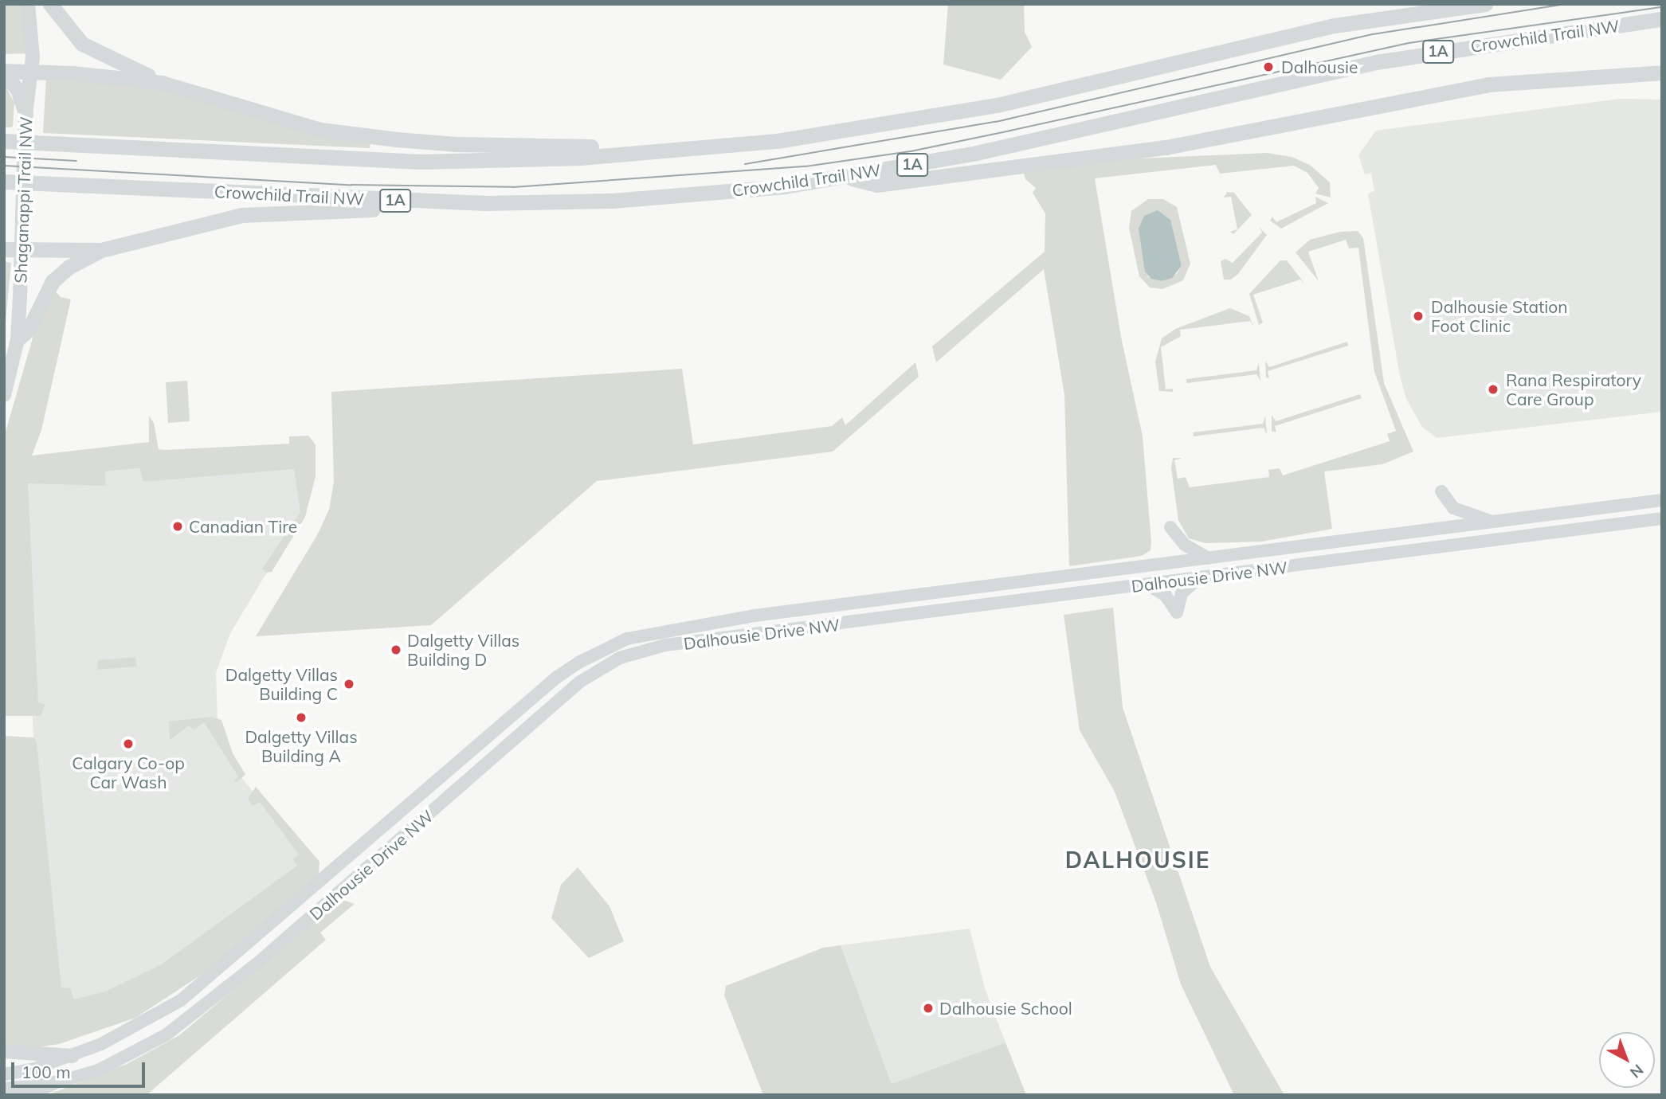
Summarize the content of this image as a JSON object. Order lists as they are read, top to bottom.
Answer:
{
  "streets": {
    "highway": ["Crowchild Trail NW", "1A"],
    "main road": ["Shaganappi Trail NW"],
    "street": ["Dalhousie Drive NW"]
  },
  "districts": ["DALHOUSIE"],
  "places": [
    "Dalhousie",
    "Dalhousie Station Foot Clinic",
    "Rana Respiratory Care Group",
    "Canadian Tire",
    "Dalgetty Villas Building D",
    "Dalgetty Villas Building C",
    "Dalgetty Villas Building A",
    "Calgary Co-op Car Wash",
    "Dalhousie School"
  ],
  "scale_bar": "100 m",
  "north": "bottom right"
}
